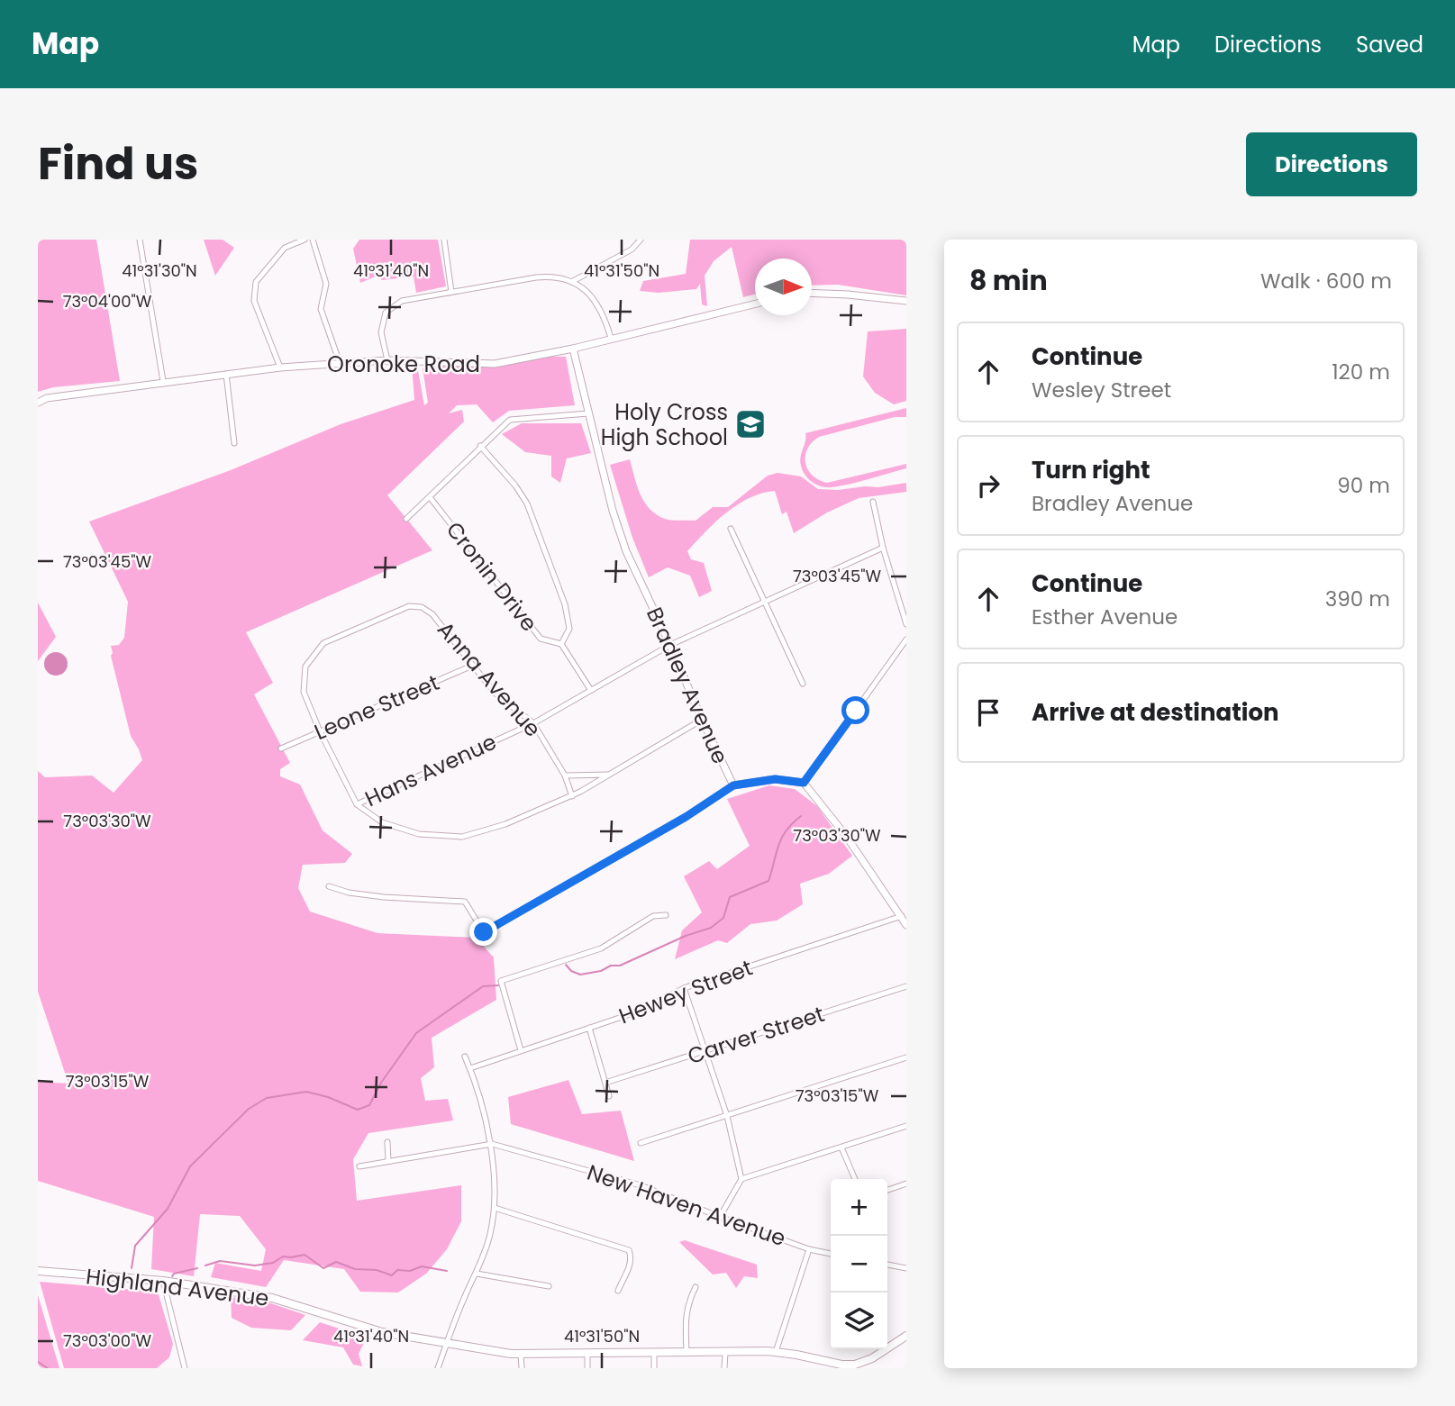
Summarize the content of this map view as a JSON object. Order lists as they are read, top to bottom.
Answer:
{
  "streets": {
    "main road": ["Highland Avenue"],
    "street": [
      "Oronoke Road",
      "Cronin Drive",
      "Anna Avenue",
      "Bradley Avenue",
      "Leone Street",
      "Hans Avenue",
      "Hewey Street",
      "Carver Street",
      "New Haven Avenue"
    ]
  },
  "crossings": [
    ["Oronoke Road", "Bradley Avenue"],
    ["Anna Avenue", "Bradley Avenue"],
    ["Anna Avenue", "Leone Street"],
    ["Anna Avenue", "Hans Avenue"],
    ["Bradley Avenue", "Hans Avenue"]
  ],
  "places": {
    "school or university": ["Holy Cross High School"]
  },
  "north": "right",
  "page": {
    "header": "Map",
    "nav": ["Map", "Directions", "Saved"],
    "title": "Find us",
    "buttons": "Directions",
    "heading": ["8 min", "Walk · 600 m"],
    "list": [
      ["Continue", "Wesley Street", "120 m"],
      ["Turn right", "Bradley Avenue", "90 m"],
      ["Continue", "Esther Avenue", "390 m"],
      "Arrive at destination"
    ],
    "map_buttons": ["+", "−"]
  },
  "coordinates": [
    "41°31'30\"N",
    "41°31'40\"N",
    "41°31'50\"N",
    "73°04'00\"W",
    "73°03'45\"W",
    "73°03'30\"W",
    "73°03'15\"W",
    "73°03'00\"W"
  ]
}
